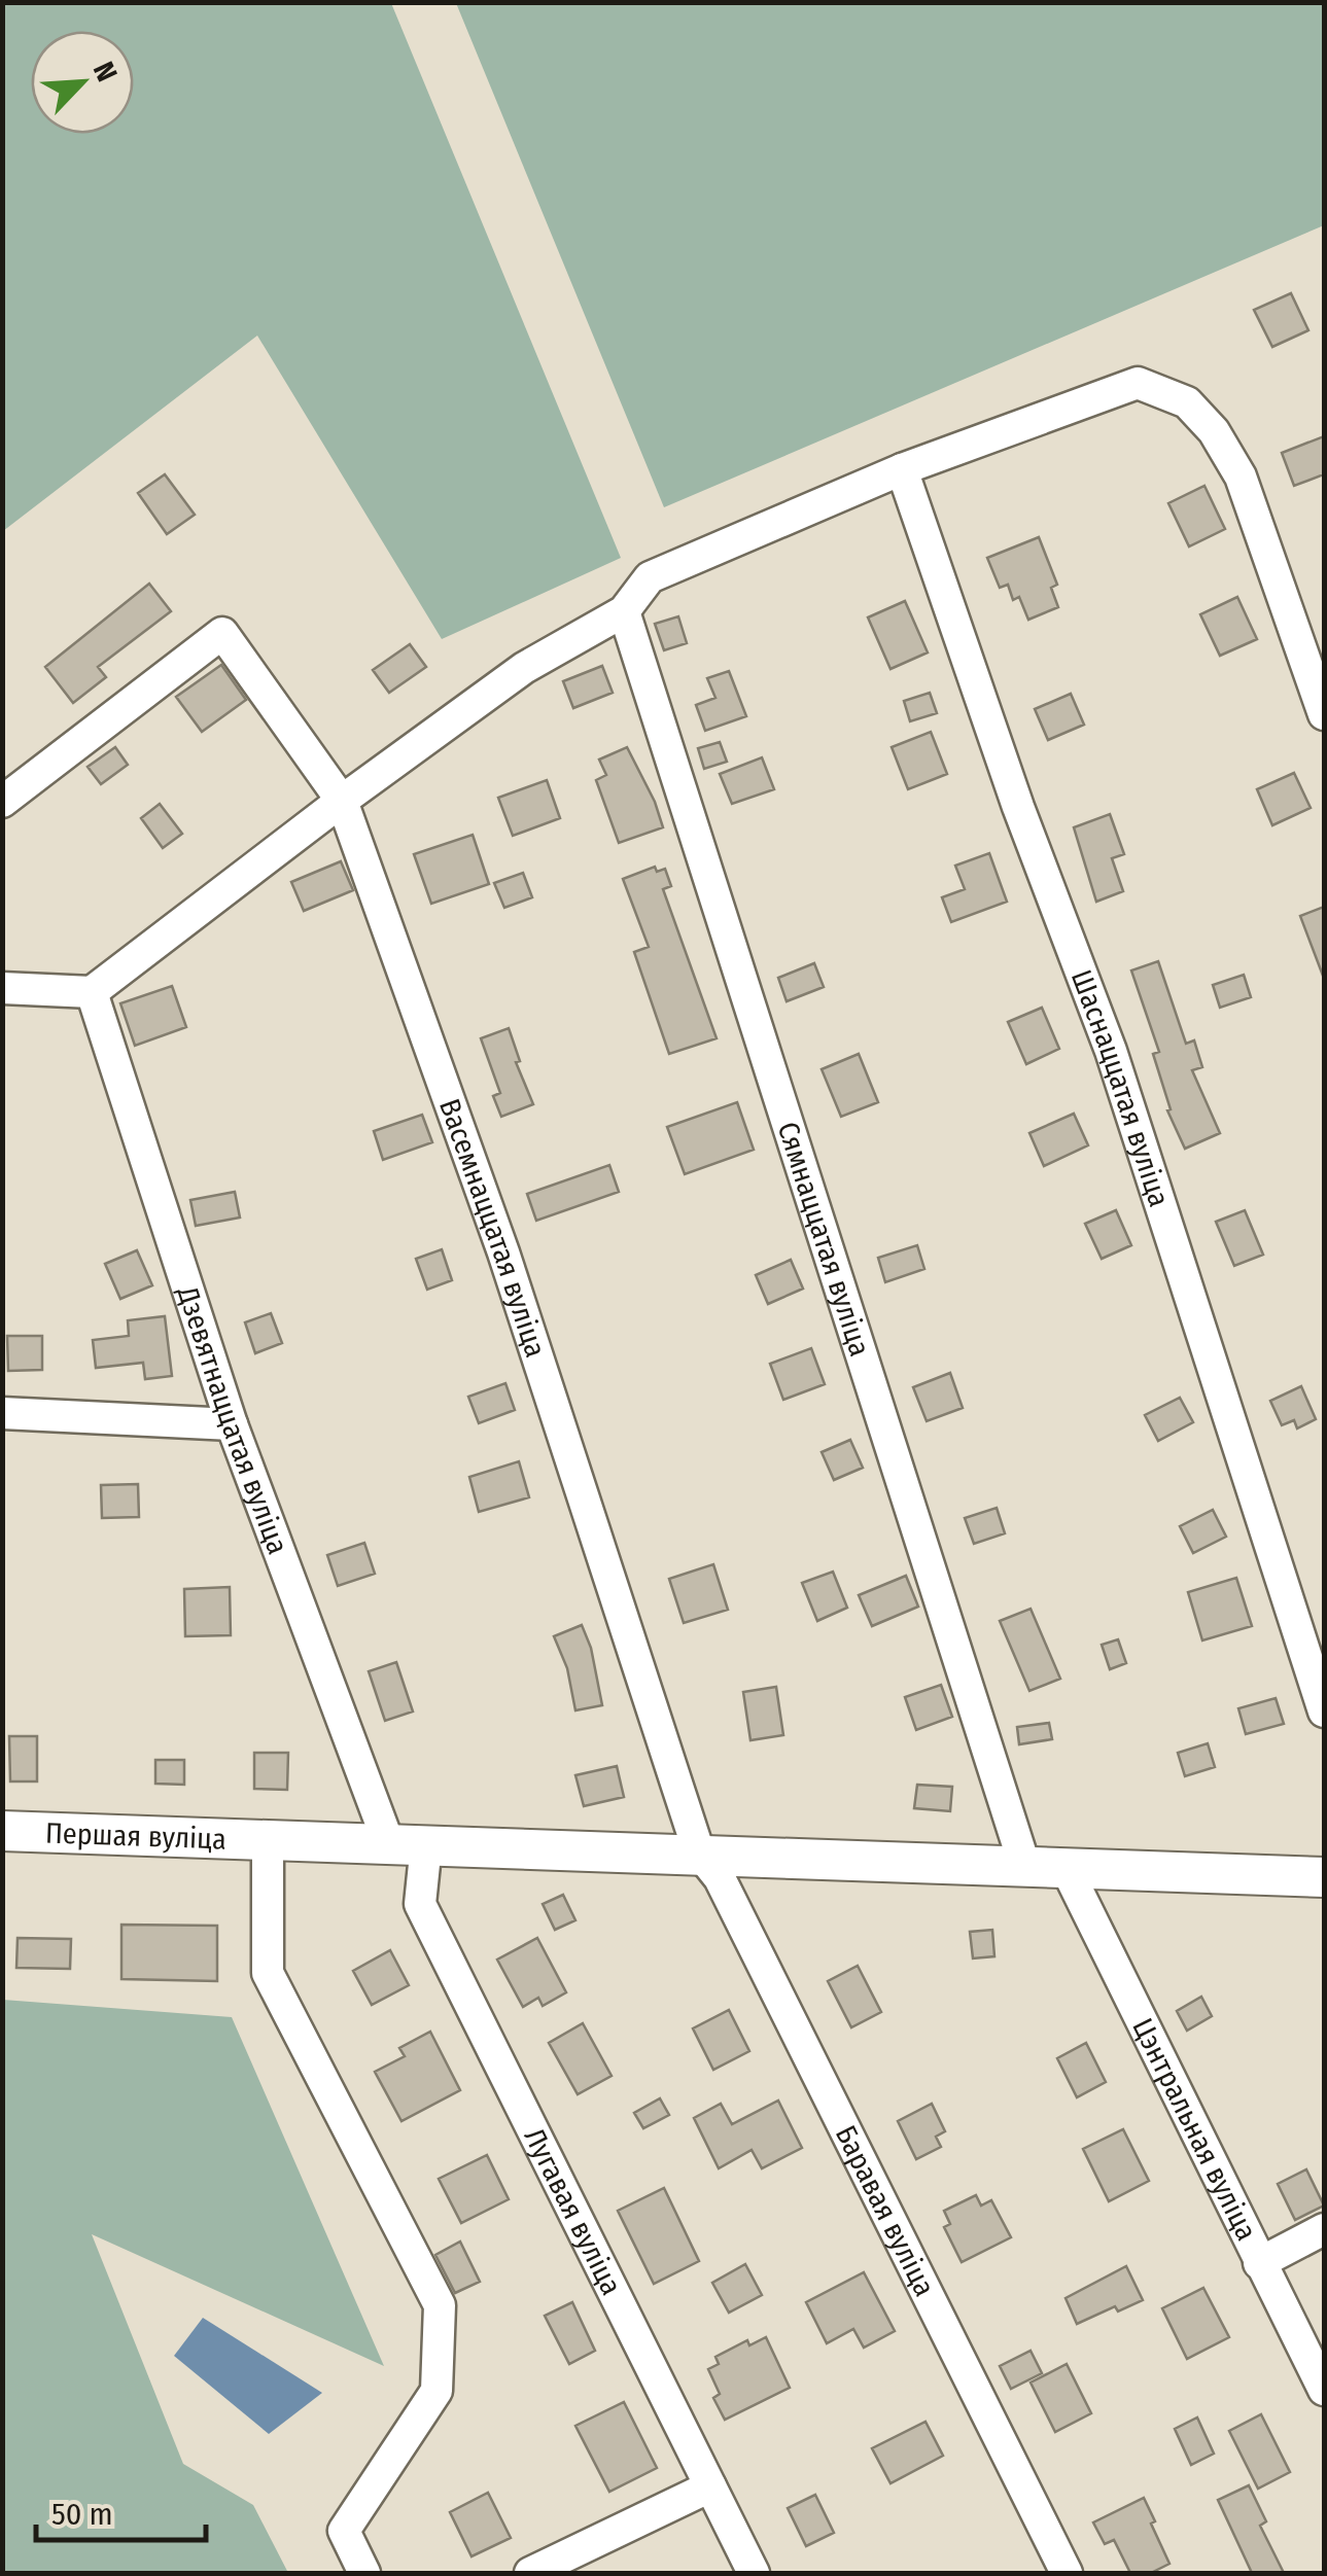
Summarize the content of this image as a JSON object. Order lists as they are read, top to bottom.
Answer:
{
  "streets": {
    "main road": ["Першая вуліца"],
    "street": [
      "Шаснаццатая вуліца",
      "Васемнаццатая вуліца",
      "Сямнаццатая вуліца",
      "Дзевятнаццатая вуліца",
      "Цэнтральная вуліца",
      "Лугавая вуліца",
      "Баравая вуліца"
    ]
  },
  "crossings": [
    ["Васемнаццатая вуліца", "Першая вуліца"],
    ["Васемнаццатая вуліца", "Баравая вуліца"],
    ["Сямнаццатая вуліца", "Першая вуліца"],
    ["Дзевятнаццатая вуліца", "Першая вуліца"],
    ["Дзевятнаццатая вуліца", "Лугавая вуліца"],
    ["Першая вуліца", "Цэнтральная вуліца"],
    ["Першая вуліца", "Лугавая вуліца"],
    ["Першая вуліца", "Баравая вуліца"]
  ],
  "scale_bar": "50 m",
  "north": "top right"
}
